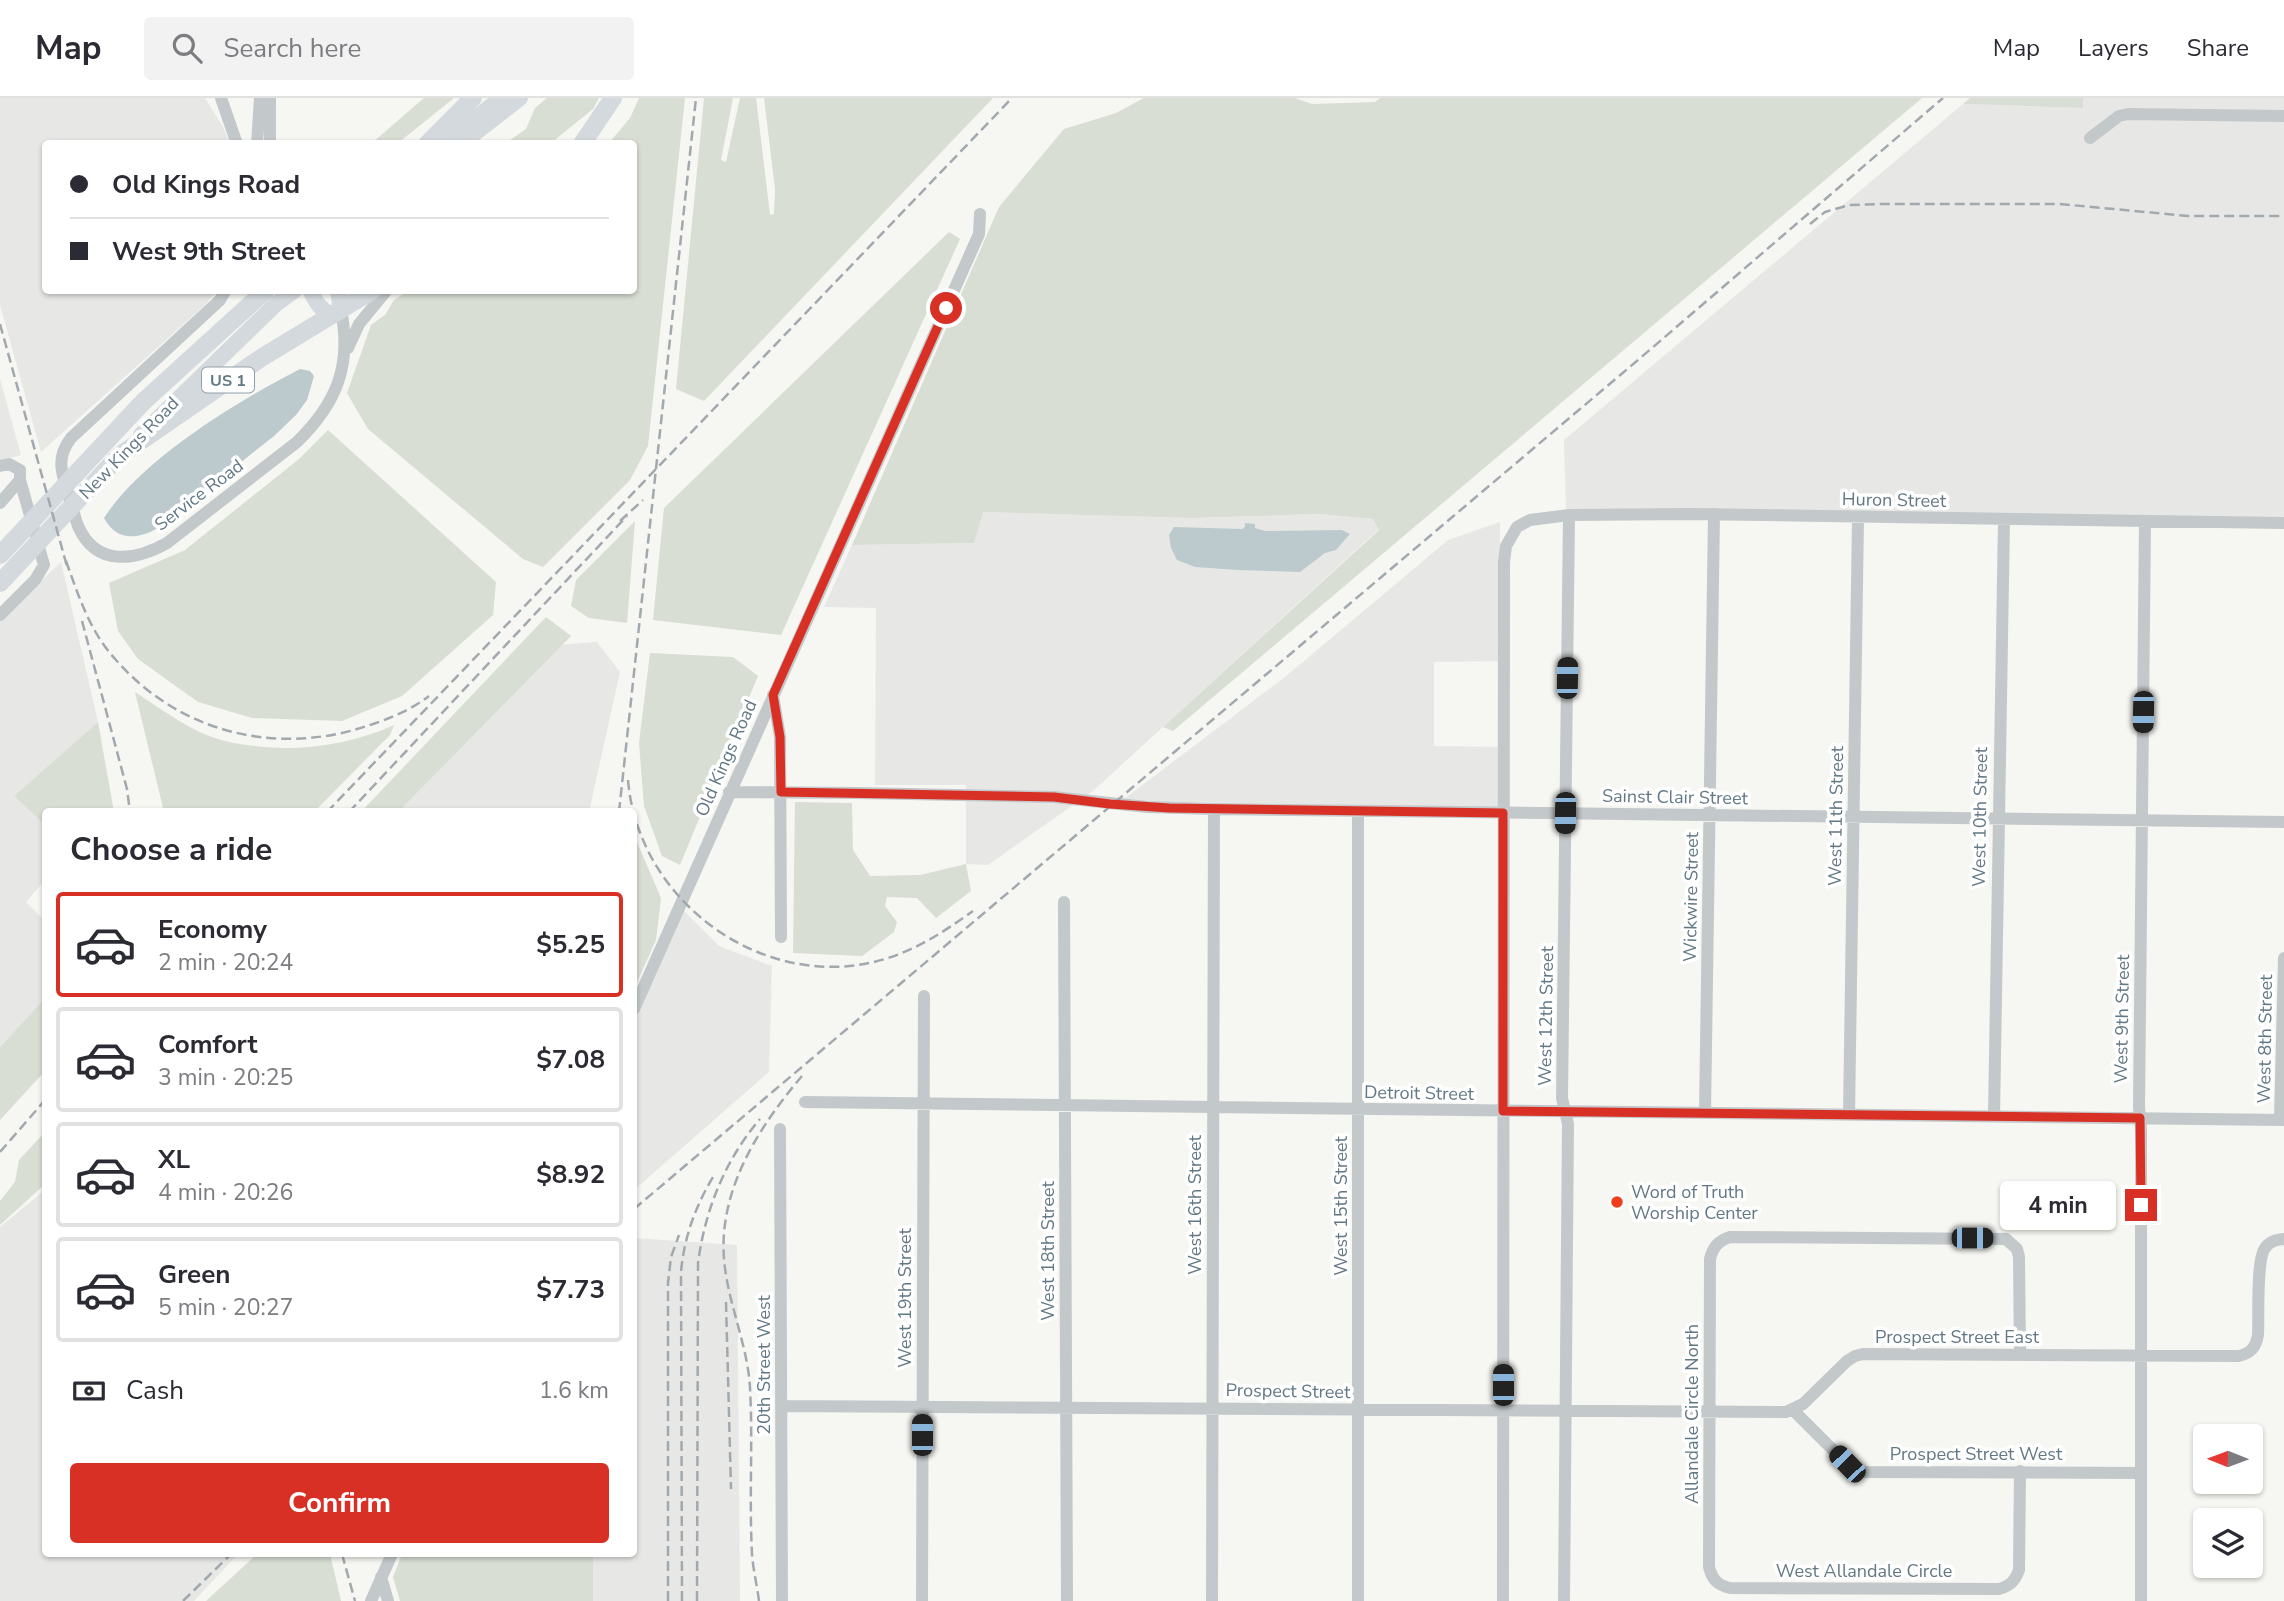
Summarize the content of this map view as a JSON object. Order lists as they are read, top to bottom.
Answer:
{
  "streets": {
    "highway": ["US 1", "New Kings Road"],
    "street": [
      "Service Road",
      "Huron Street",
      "Old Kings Road",
      "Sainst Clair Street",
      "West 11th Street",
      "West 10th Street",
      "Wickwire Street",
      "West 12th Street",
      "West 9th Street",
      "West 8th Street",
      "Detroit Street",
      "West 16th Street",
      "West 15th Street",
      "West 18th Street",
      "West 19th Street",
      "Prospect Street East",
      "20th Street West",
      "Prospect Street",
      "Allandale Circle North",
      "Prospect Street West",
      "West Allandale Circle"
    ]
  },
  "crossings": [
    ["US 1", "New Kings Road"],
    ["US 1", "Service Road"],
    ["Huron Street", "Sainst Clair Street"],
    ["Huron Street", "West 11th Street"],
    ["Huron Street", "West 10th Street"],
    ["Huron Street", "Wickwire Street"],
    ["Huron Street", "West 12th Street"],
    ["Huron Street", "West 9th Street"],
    ["Old Kings Road", "Sainst Clair Street"],
    ["Sainst Clair Street", "West 11th Street"],
    ["Sainst Clair Street", "West 10th Street"],
    ["Sainst Clair Street", "Wickwire Street"],
    ["Sainst Clair Street", "West 12th Street"],
    ["Sainst Clair Street", "West 9th Street"],
    ["Sainst Clair Street", "West 16th Street"],
    ["Sainst Clair Street", "West 15th Street"],
    ["West 11th Street", "Detroit Street"],
    ["West 10th Street", "Detroit Street"],
    ["Wickwire Street", "Detroit Street"],
    ["West 12th Street", "Detroit Street"],
    ["West 12th Street", "Prospect Street"],
    ["West 9th Street", "Detroit Street"],
    ["West 9th Street", "Prospect Street East"],
    ["West 9th Street", "Prospect Street West"],
    ["West 8th Street", "Detroit Street"],
    ["Detroit Street", "West 16th Street"],
    ["Detroit Street", "West 15th Street"],
    ["Detroit Street", "West 18th Street"],
    ["Detroit Street", "West 19th Street"],
    ["West 16th Street", "Prospect Street"],
    ["West 15th Street", "Prospect Street"],
    ["West 18th Street", "Prospect Street"],
    ["West 19th Street", "Prospect Street"],
    ["Prospect Street East", "Prospect Street"],
    ["Prospect Street East", "Allandale Circle North"],
    ["Prospect Street East", "Prospect Street West"],
    ["20th Street West", "Prospect Street"],
    ["Prospect Street", "Allandale Circle North"],
    ["Prospect Street", "Prospect Street West"],
    ["Allandale Circle North", "West Allandale Circle"],
    ["Prospect Street West", "West Allandale Circle"]
  ],
  "places": ["Word of Truth Worship Center"],
  "north": "left",
  "page": {
    "header": "Map",
    "search": "Search here",
    "nav": ["Map", "Layers", "Share"],
    "banner": ["Old Kings Road", "West 9th Street"],
    "heading": "Choose a ride",
    "list": [
      {
        "name": "Economy",
        "note": "2 min · 20:24",
        "value": "$5.25"
      },
      {
        "name": "Comfort",
        "note": "3 min · 20:25",
        "value": "$7.08"
      },
      {
        "name": "XL",
        "note": "4 min · 20:26",
        "value": "$8.92"
      },
      {
        "name": "Green",
        "note": "5 min · 20:27",
        "value": "$7.73"
      }
    ],
    "bubble": "4 min",
    "pay": ["Cash", "1.6 km"],
    "buttons": "Confirm"
  }
}
